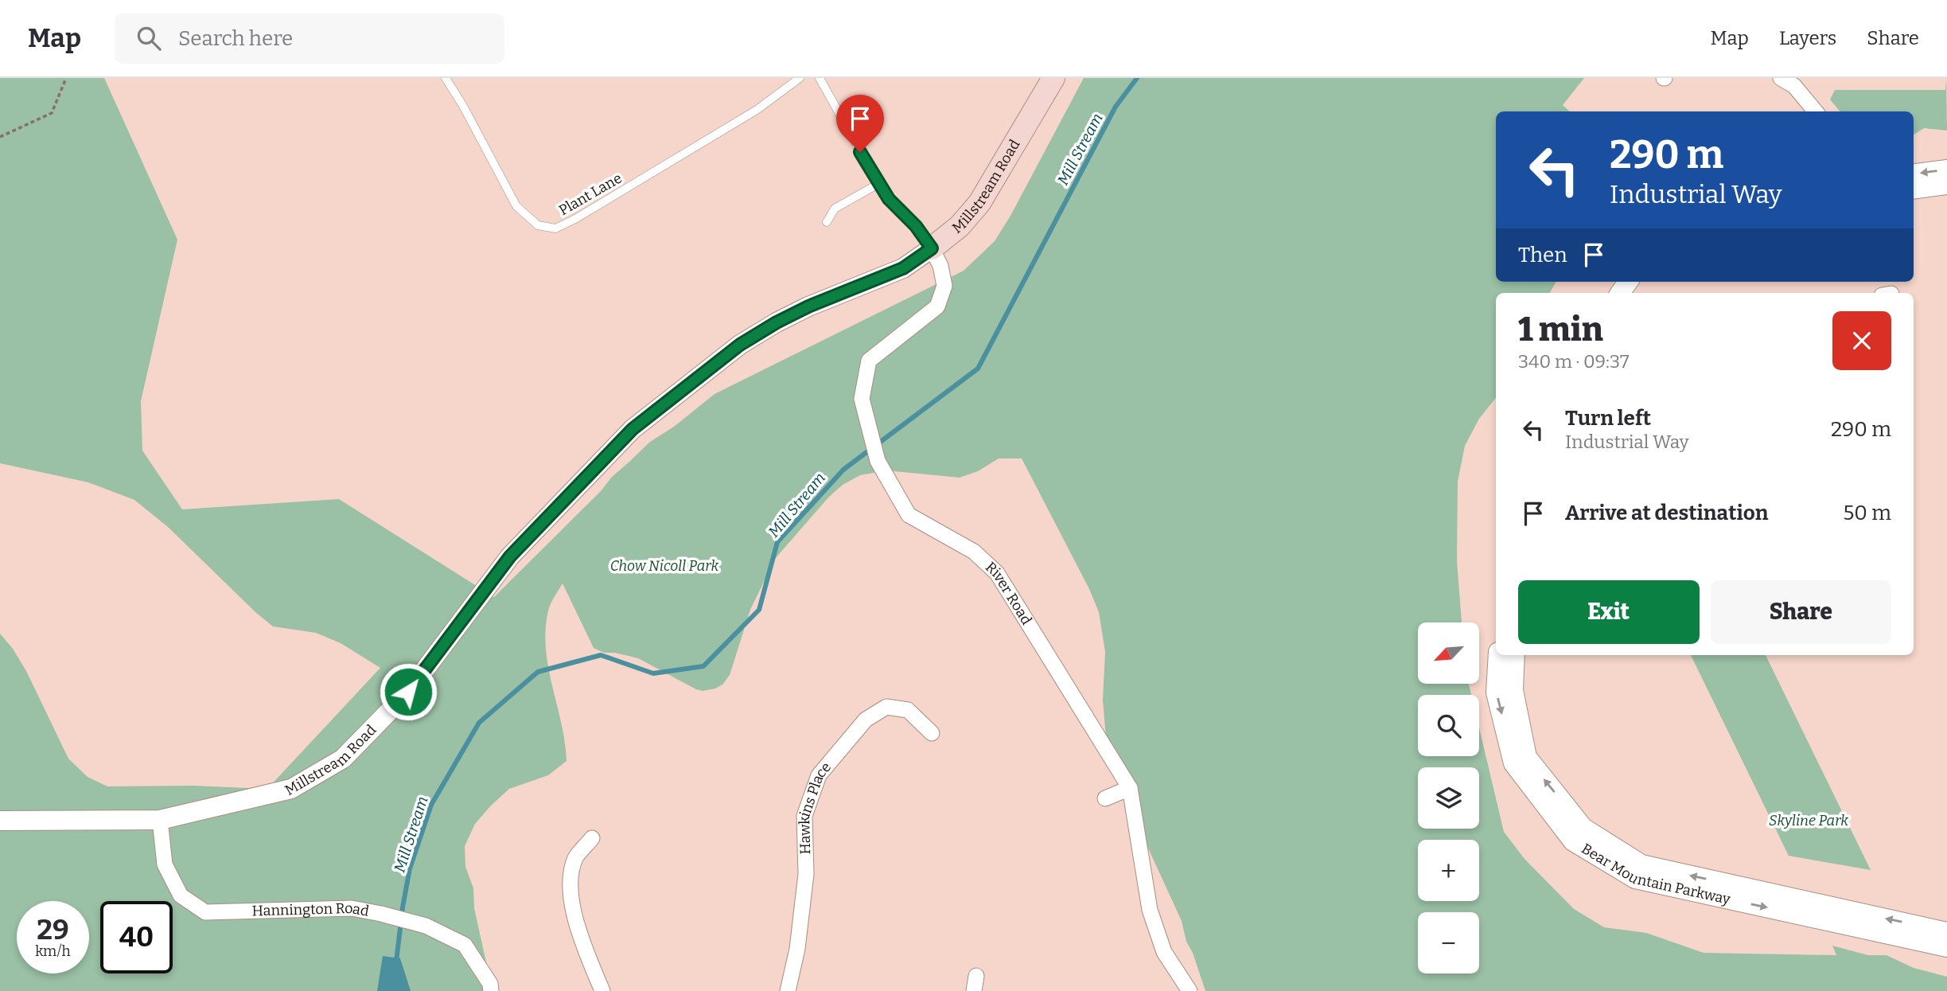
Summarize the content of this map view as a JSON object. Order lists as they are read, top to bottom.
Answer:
{
  "streets": {
    "main road": ["Millstream Road"],
    "street": [
      "River Road",
      "Hawkins Place",
      "Bear Mountain Parkway",
      "Hannington Road"
    ],
    "lane": ["Plant Lane"]
  },
  "crossings": [
    ["Millstream Road", "River Road"],
    ["Millstream Road", "Hannington Road"]
  ],
  "water": ["Mill Stream"],
  "parks": ["Chow Nicoll Park", "Skyline Park"],
  "north": "bottom left",
  "page": {
    "header": "Map",
    "search": "Search here",
    "nav": ["Map", "Layers", "Share"],
    "turn": ["290 m", "Industrial Way"],
    "then": "Then",
    "heading": ["1 min", "340 m · 09:37"],
    "list": [
      {
        "name": "Turn left",
        "note": "Industrial Way",
        "value": "290 m"
      },
      {
        "name": "Arrive at destination",
        "value": "50 m"
      }
    ],
    "buttons": ["Exit", "Share"],
    "map_buttons": ["+", "−"],
    "speed": "29 km/h",
    "limit": "40"
  }
}
